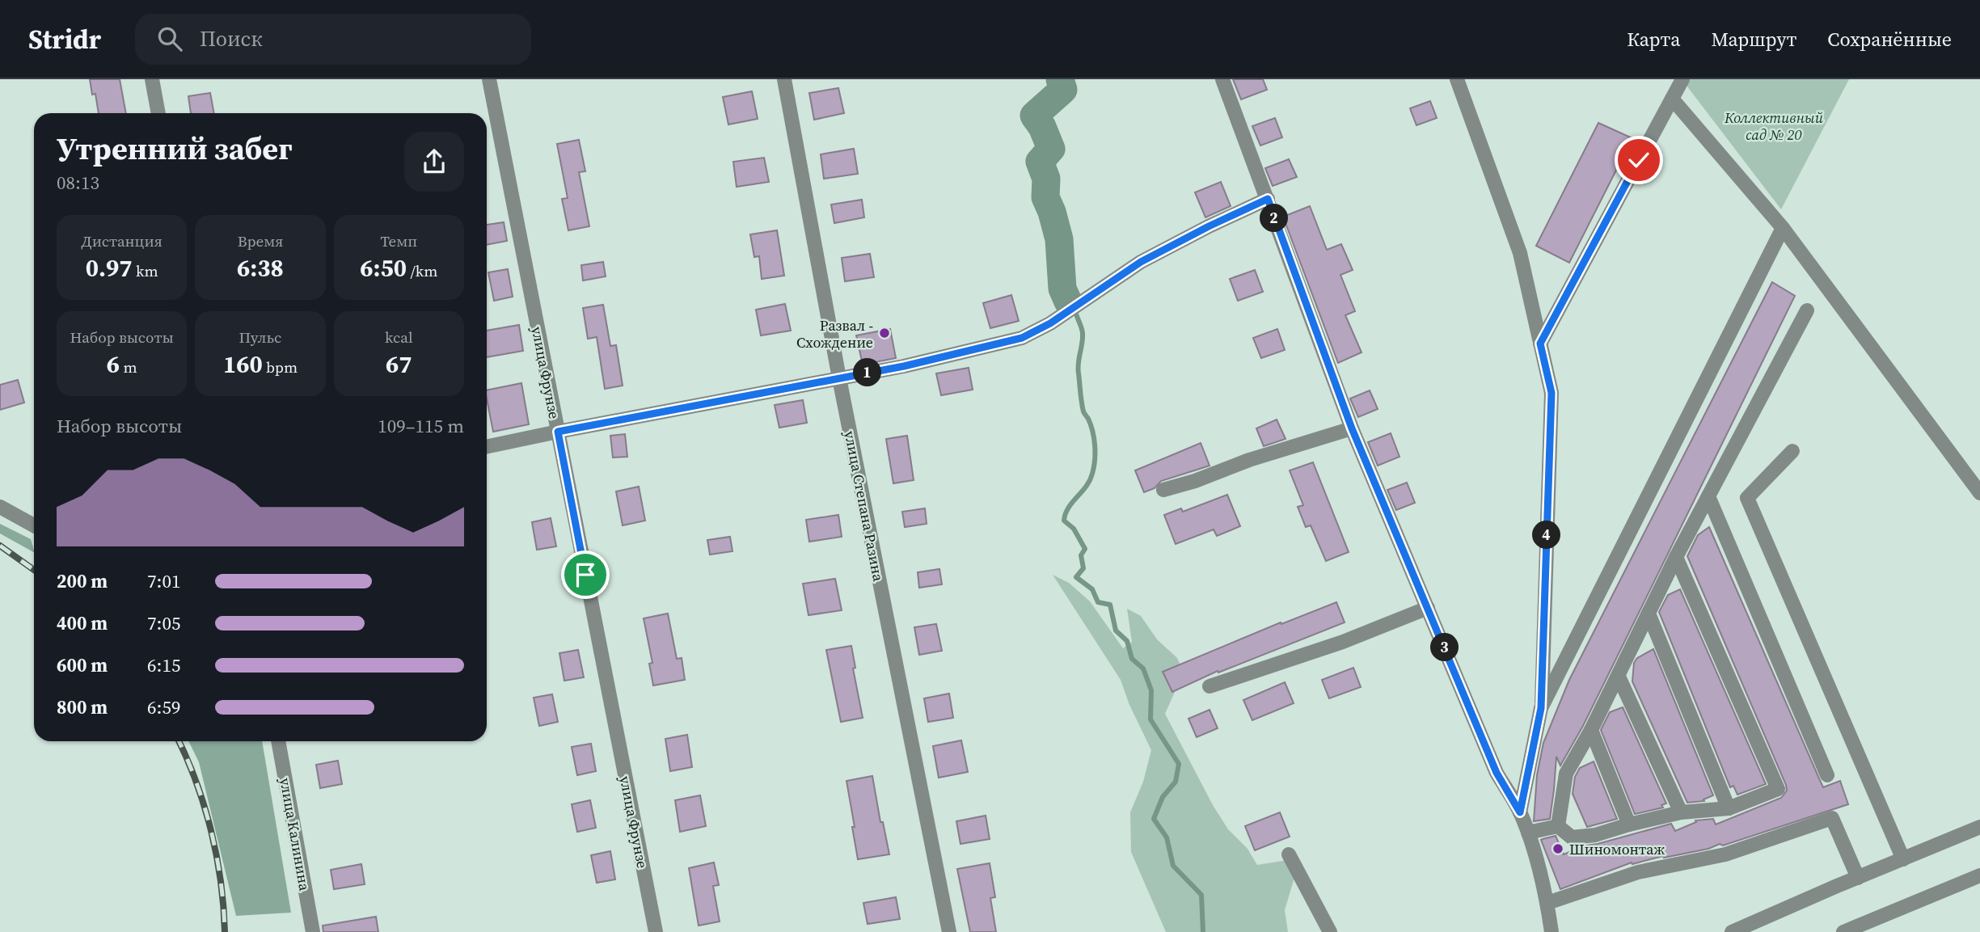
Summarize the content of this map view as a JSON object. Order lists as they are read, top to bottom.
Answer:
{
  "streets": {
    "street": ["улица Фрунзе", "улица Степана Разина", "улица Калинина"]
  },
  "parks": ["Коллективный сад № 20"],
  "places": ["Развал - Схождение", "Шиномонтаж"],
  "page": {
    "header": "Stridr",
    "search": "Поиск",
    "nav": ["Карта", "Маршрут", "Сохранённые"],
    "heading": ["Утренний забег", "08:13"],
    "pins": [
      "2",
      "1",
      "4",
      "3"
    ],
    "stats": [
      ["Дистанция", "0.97 km"],
      ["Время", "6:38"],
      ["Темп", "6:50 /km"],
      ["Набор высоты", "6 m"],
      ["Пульс", "160 bpm"],
      ["kcal", "67"]
    ],
    "chart": ["Набор высоты", "109–115 m"],
    "list": [
      {
        "name": "200 m",
        "note": "7:01"
      },
      {
        "name": "400 m",
        "note": "7:05"
      },
      {
        "name": "600 m",
        "note": "6:15"
      },
      {
        "name": "800 m",
        "note": "6:59"
      }
    ]
  }
}
